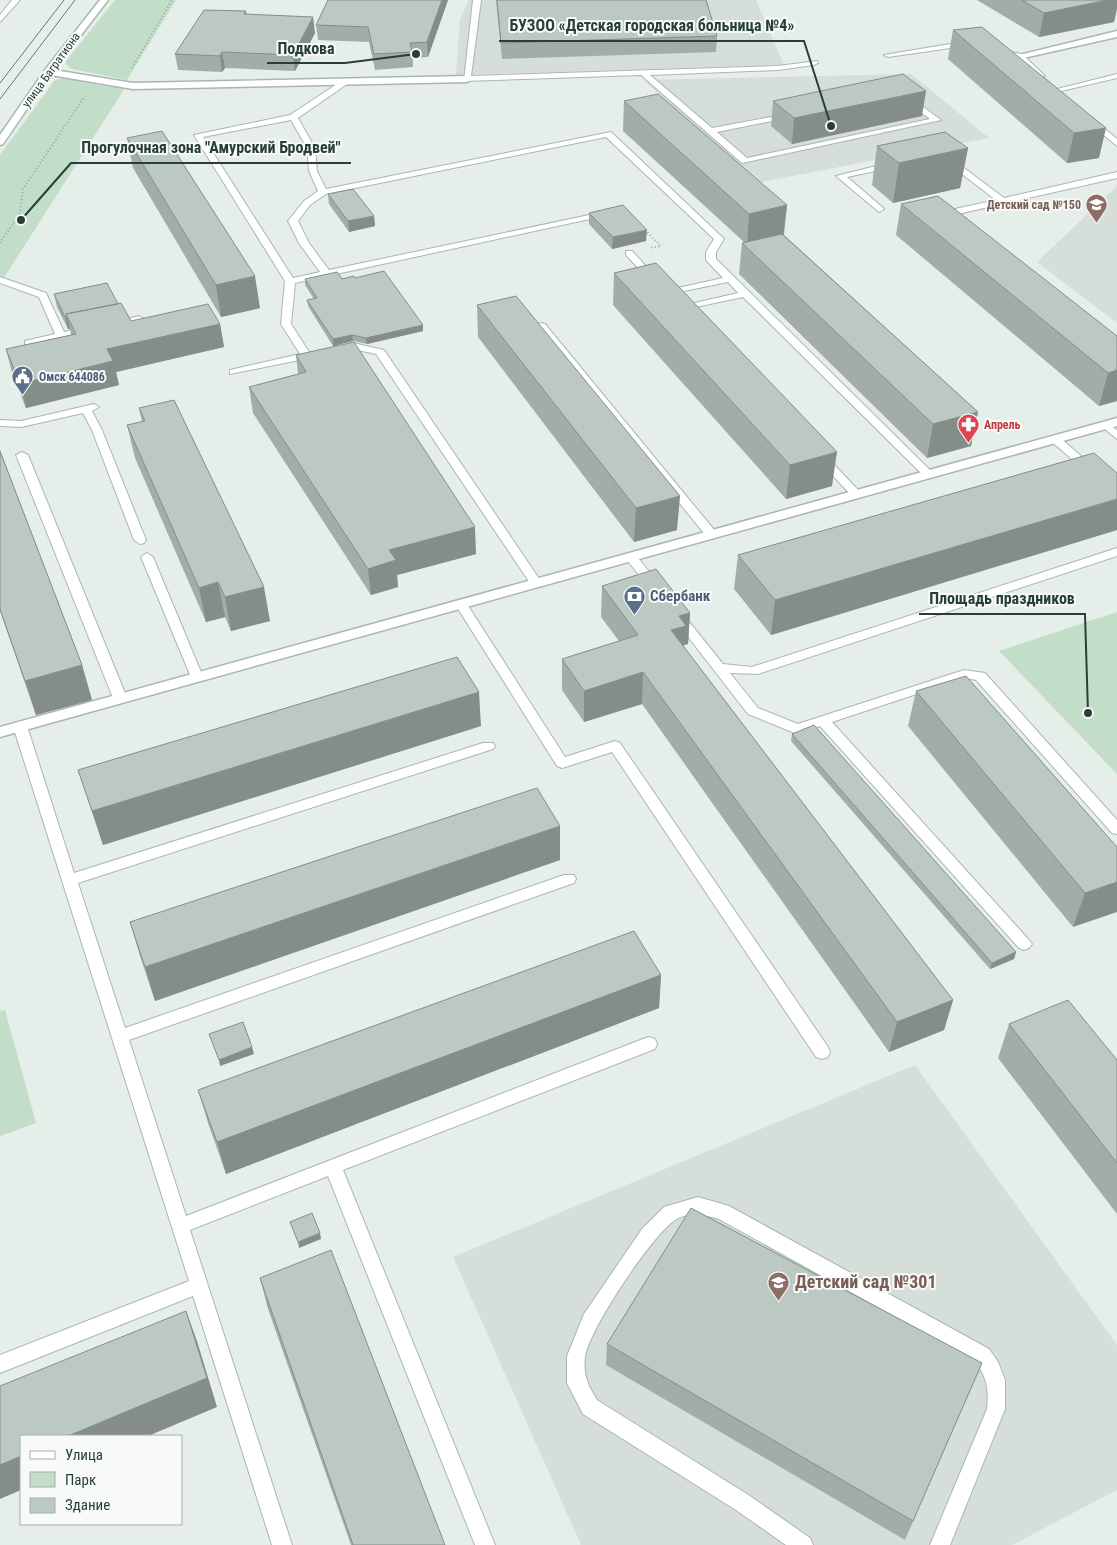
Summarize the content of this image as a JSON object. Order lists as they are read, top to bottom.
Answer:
{
  "streets": {
    "street": ["улица Багратиона"]
  },
  "places": {
    "other": [
      "Подкова",
      "БУЗОО «Детская городская больница №4»",
      "Прогулочная зона \"Амурский Бродвей\"",
      "Площадь праздников"
    ],
    "school or university": ["Детский сад №150", "Детский сад №301"],
    "public building": ["Омск 644086"],
    "pharmacy": ["Апрель"],
    "bank": ["Сбербанк"]
  },
  "legend": ["Улица", "Парк", "Здание"]
}
